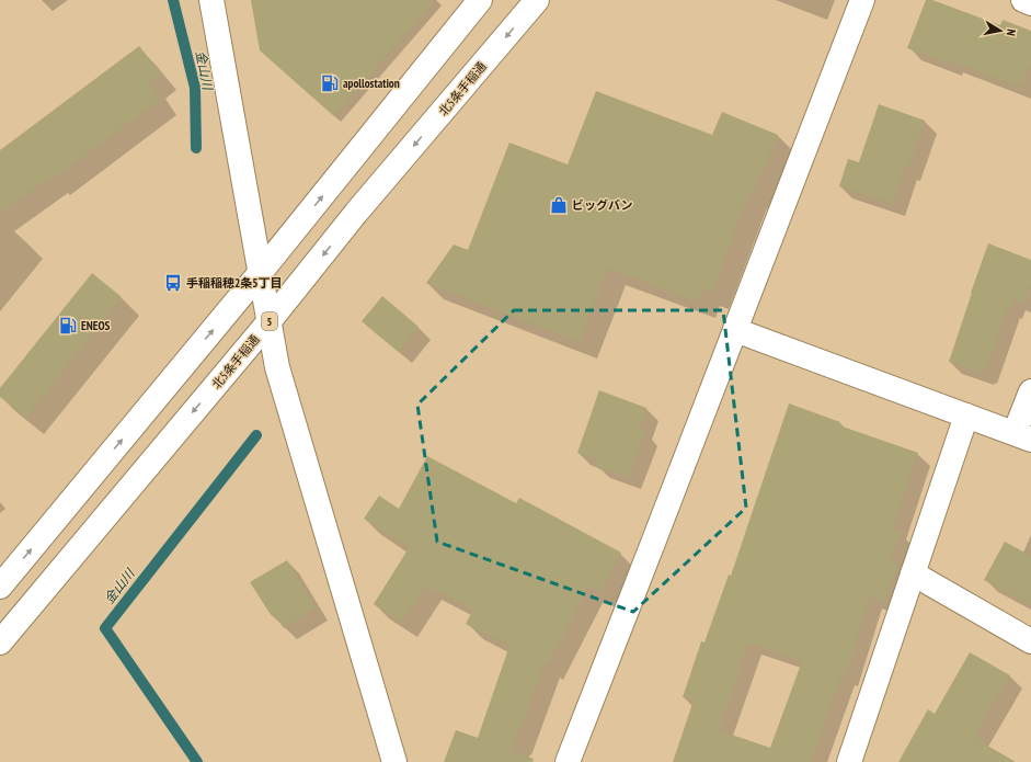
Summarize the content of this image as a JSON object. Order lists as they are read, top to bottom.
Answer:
{
  "streets": {
    "main road": ["北5条手稲通", "5"]
  },
  "water": ["金山川"],
  "places": {
    "fuel station": ["apollostation", "ENEOS"],
    "shop": ["ビッグバン"],
    "bus stop": ["手稲稲穂2条5丁目"]
  },
  "north": "right"
}
